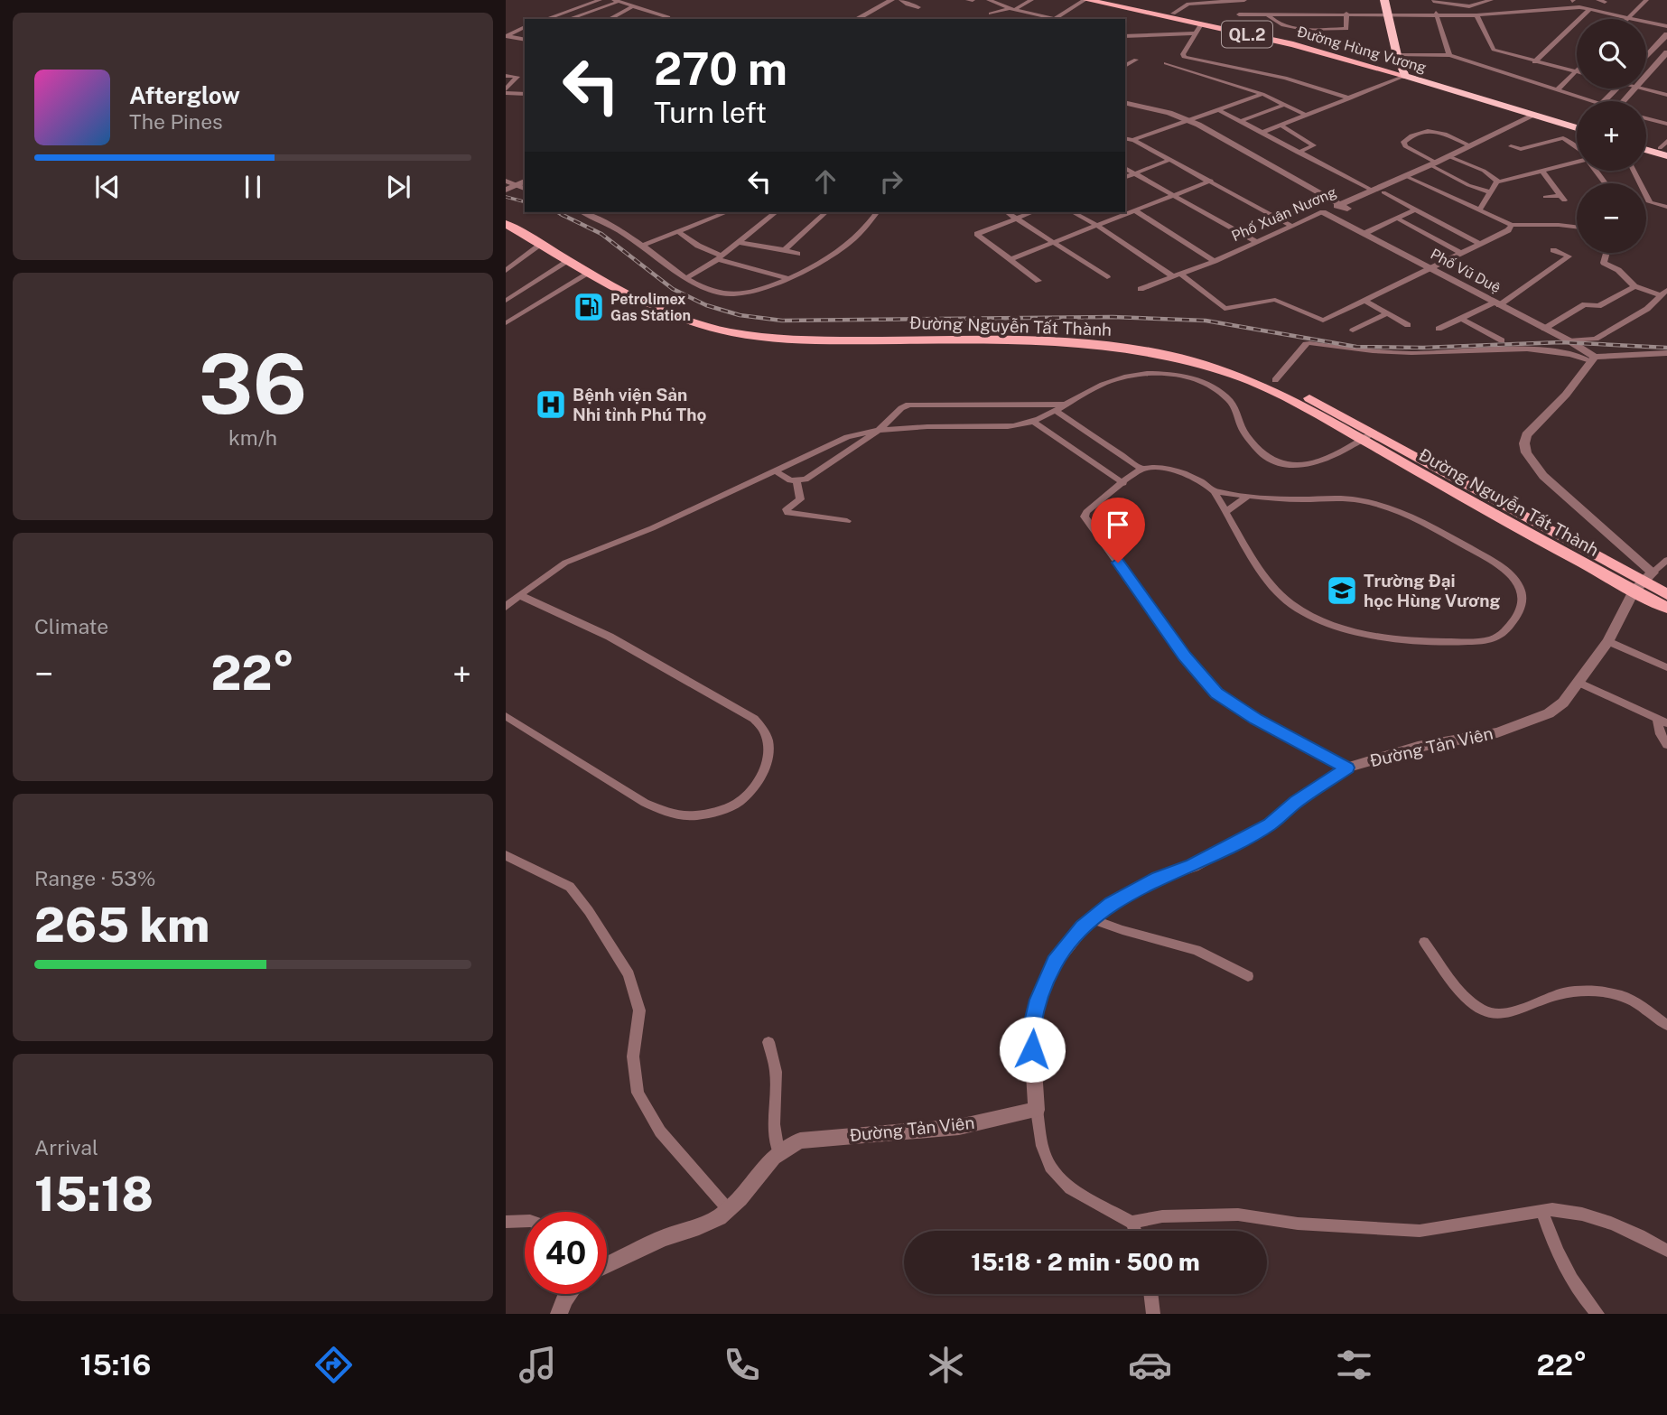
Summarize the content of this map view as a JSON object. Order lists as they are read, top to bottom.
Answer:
{
  "streets": {
    "highway": ["QL.2", "Đường Hùng Vương"],
    "main road": ["Đường Nguyễn Tất Thành"],
    "street": ["Phố Xuân Nương", "Phố Vũ Duệ", "Đường Tản Viên"]
  },
  "crossings": [
    ["Đường Hùng Vương", "Phố Xuân Nương"],
    ["Phố Xuân Nương", "Phố Vũ Duệ"],
    ["Đường Nguyễn Tất Thành", "Đường Tản Viên"]
  ],
  "places": {
    "fuel station": ["Petrolimex Gas Station"],
    "hospital": ["Bệnh viện Sản Nhi tỉnh Phú Thọ"],
    "school or university": ["Trường Đại học Hùng Vương"]
  },
  "page": {
    "map_buttons": ["+", "−"],
    "turn": ["270 m", "Turn left"],
    "song": ["Afterglow", "The Pines"],
    "tile": [
      ["36", "km/h"],
      "Climate",
      ["Range · 53%", "265 km"],
      ["Arrival", "15:18"]
    ],
    "heat": ["−", "22°", "+"],
    "limit": "40",
    "trip": "15:18 · 2 min · 500 m",
    "tabs": ["15:16", "22°"]
  }
}
